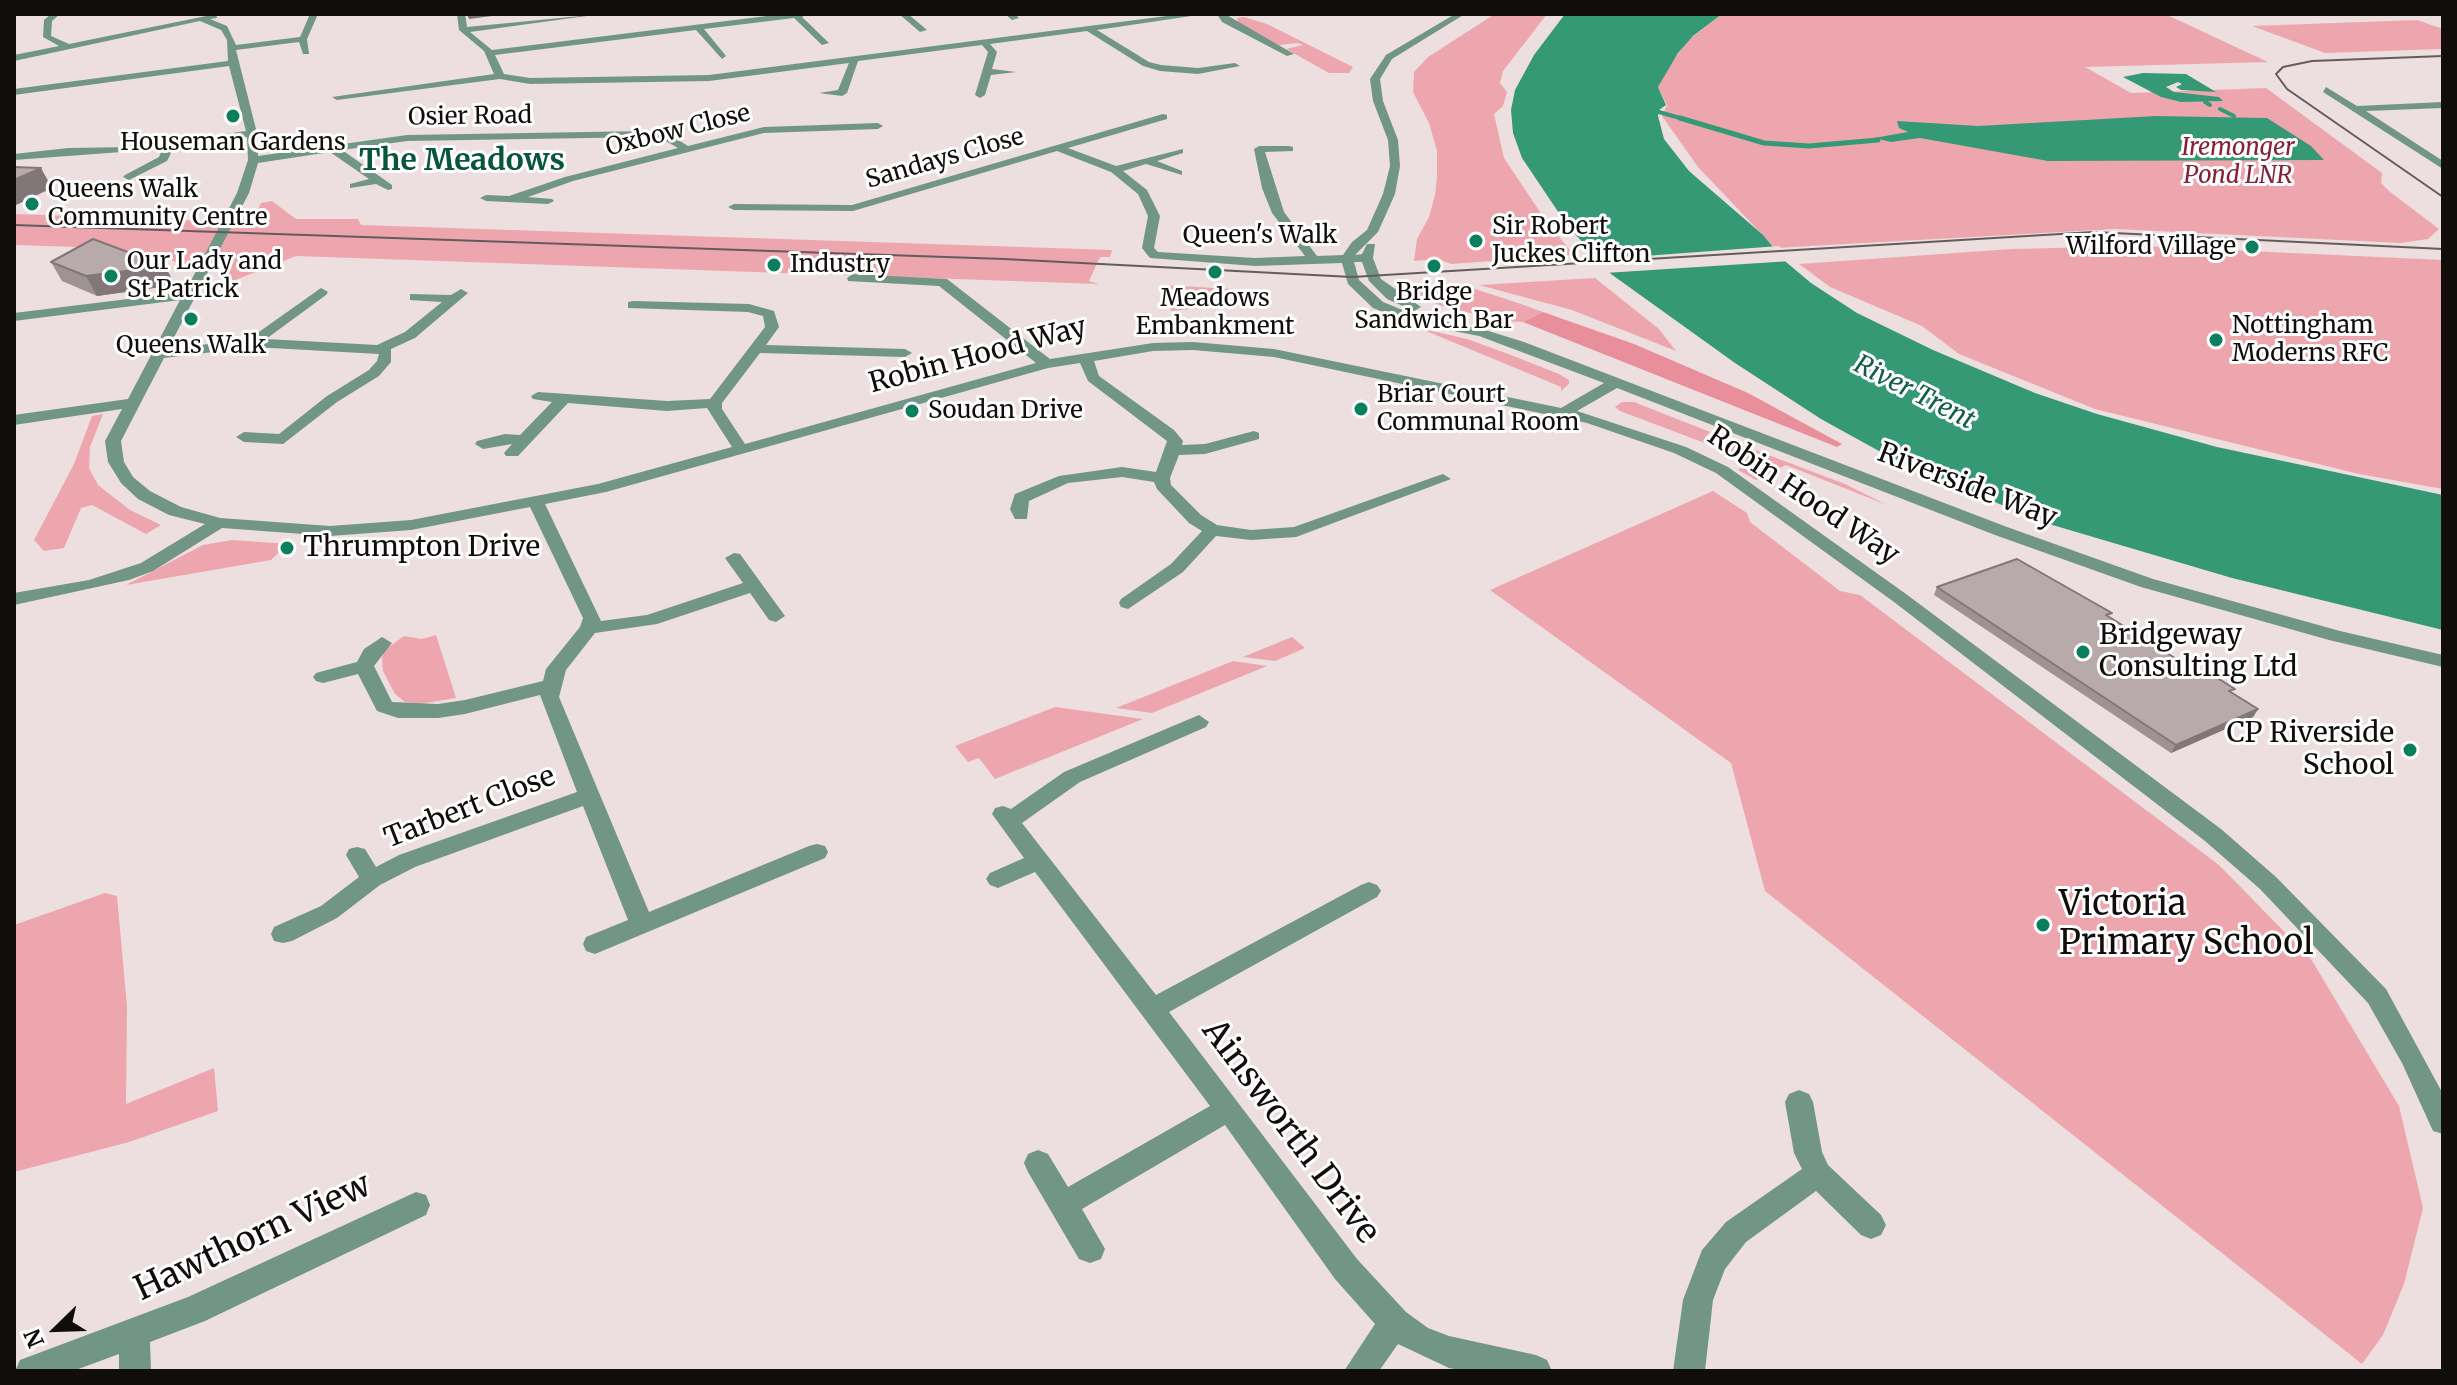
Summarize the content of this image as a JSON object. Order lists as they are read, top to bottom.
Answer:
{
  "streets": {
    "street": [
      "Osier Road",
      "Oxbow Close",
      "Sandays Close",
      "Queen's Walk",
      "Robin Hood Way",
      "Riverside Way",
      "Tarbert Close",
      "Ainsworth Drive",
      "Hawthorn View"
    ]
  },
  "crossings": [
    ["Osier Road", "Oxbow Close"],
    ["Osier Road", "Robin Hood Way"],
    ["Queen's Walk", "Riverside Way"]
  ],
  "districts": ["The Meadows"],
  "water": ["River Trent"],
  "parks": ["Iremonger Pond LNR"],
  "places": [
    "Houseman Gardens",
    "Queens Walk Community Centre",
    "Sir Robert Juckes Clifton",
    "Wilford Village",
    "Industry",
    "Bridge Sandwich Bar",
    "Meadows Embankment",
    "Our Lady and St Patrick",
    "Queens Walk",
    "Nottingham Moderns RFC",
    "Briar Court Communal Room",
    "Soudan Drive",
    "Thrumpton Drive",
    "Bridgeway Consulting Ltd",
    "CP Riverside School",
    "Victoria Primary School"
  ],
  "north": "bottom left"
}
